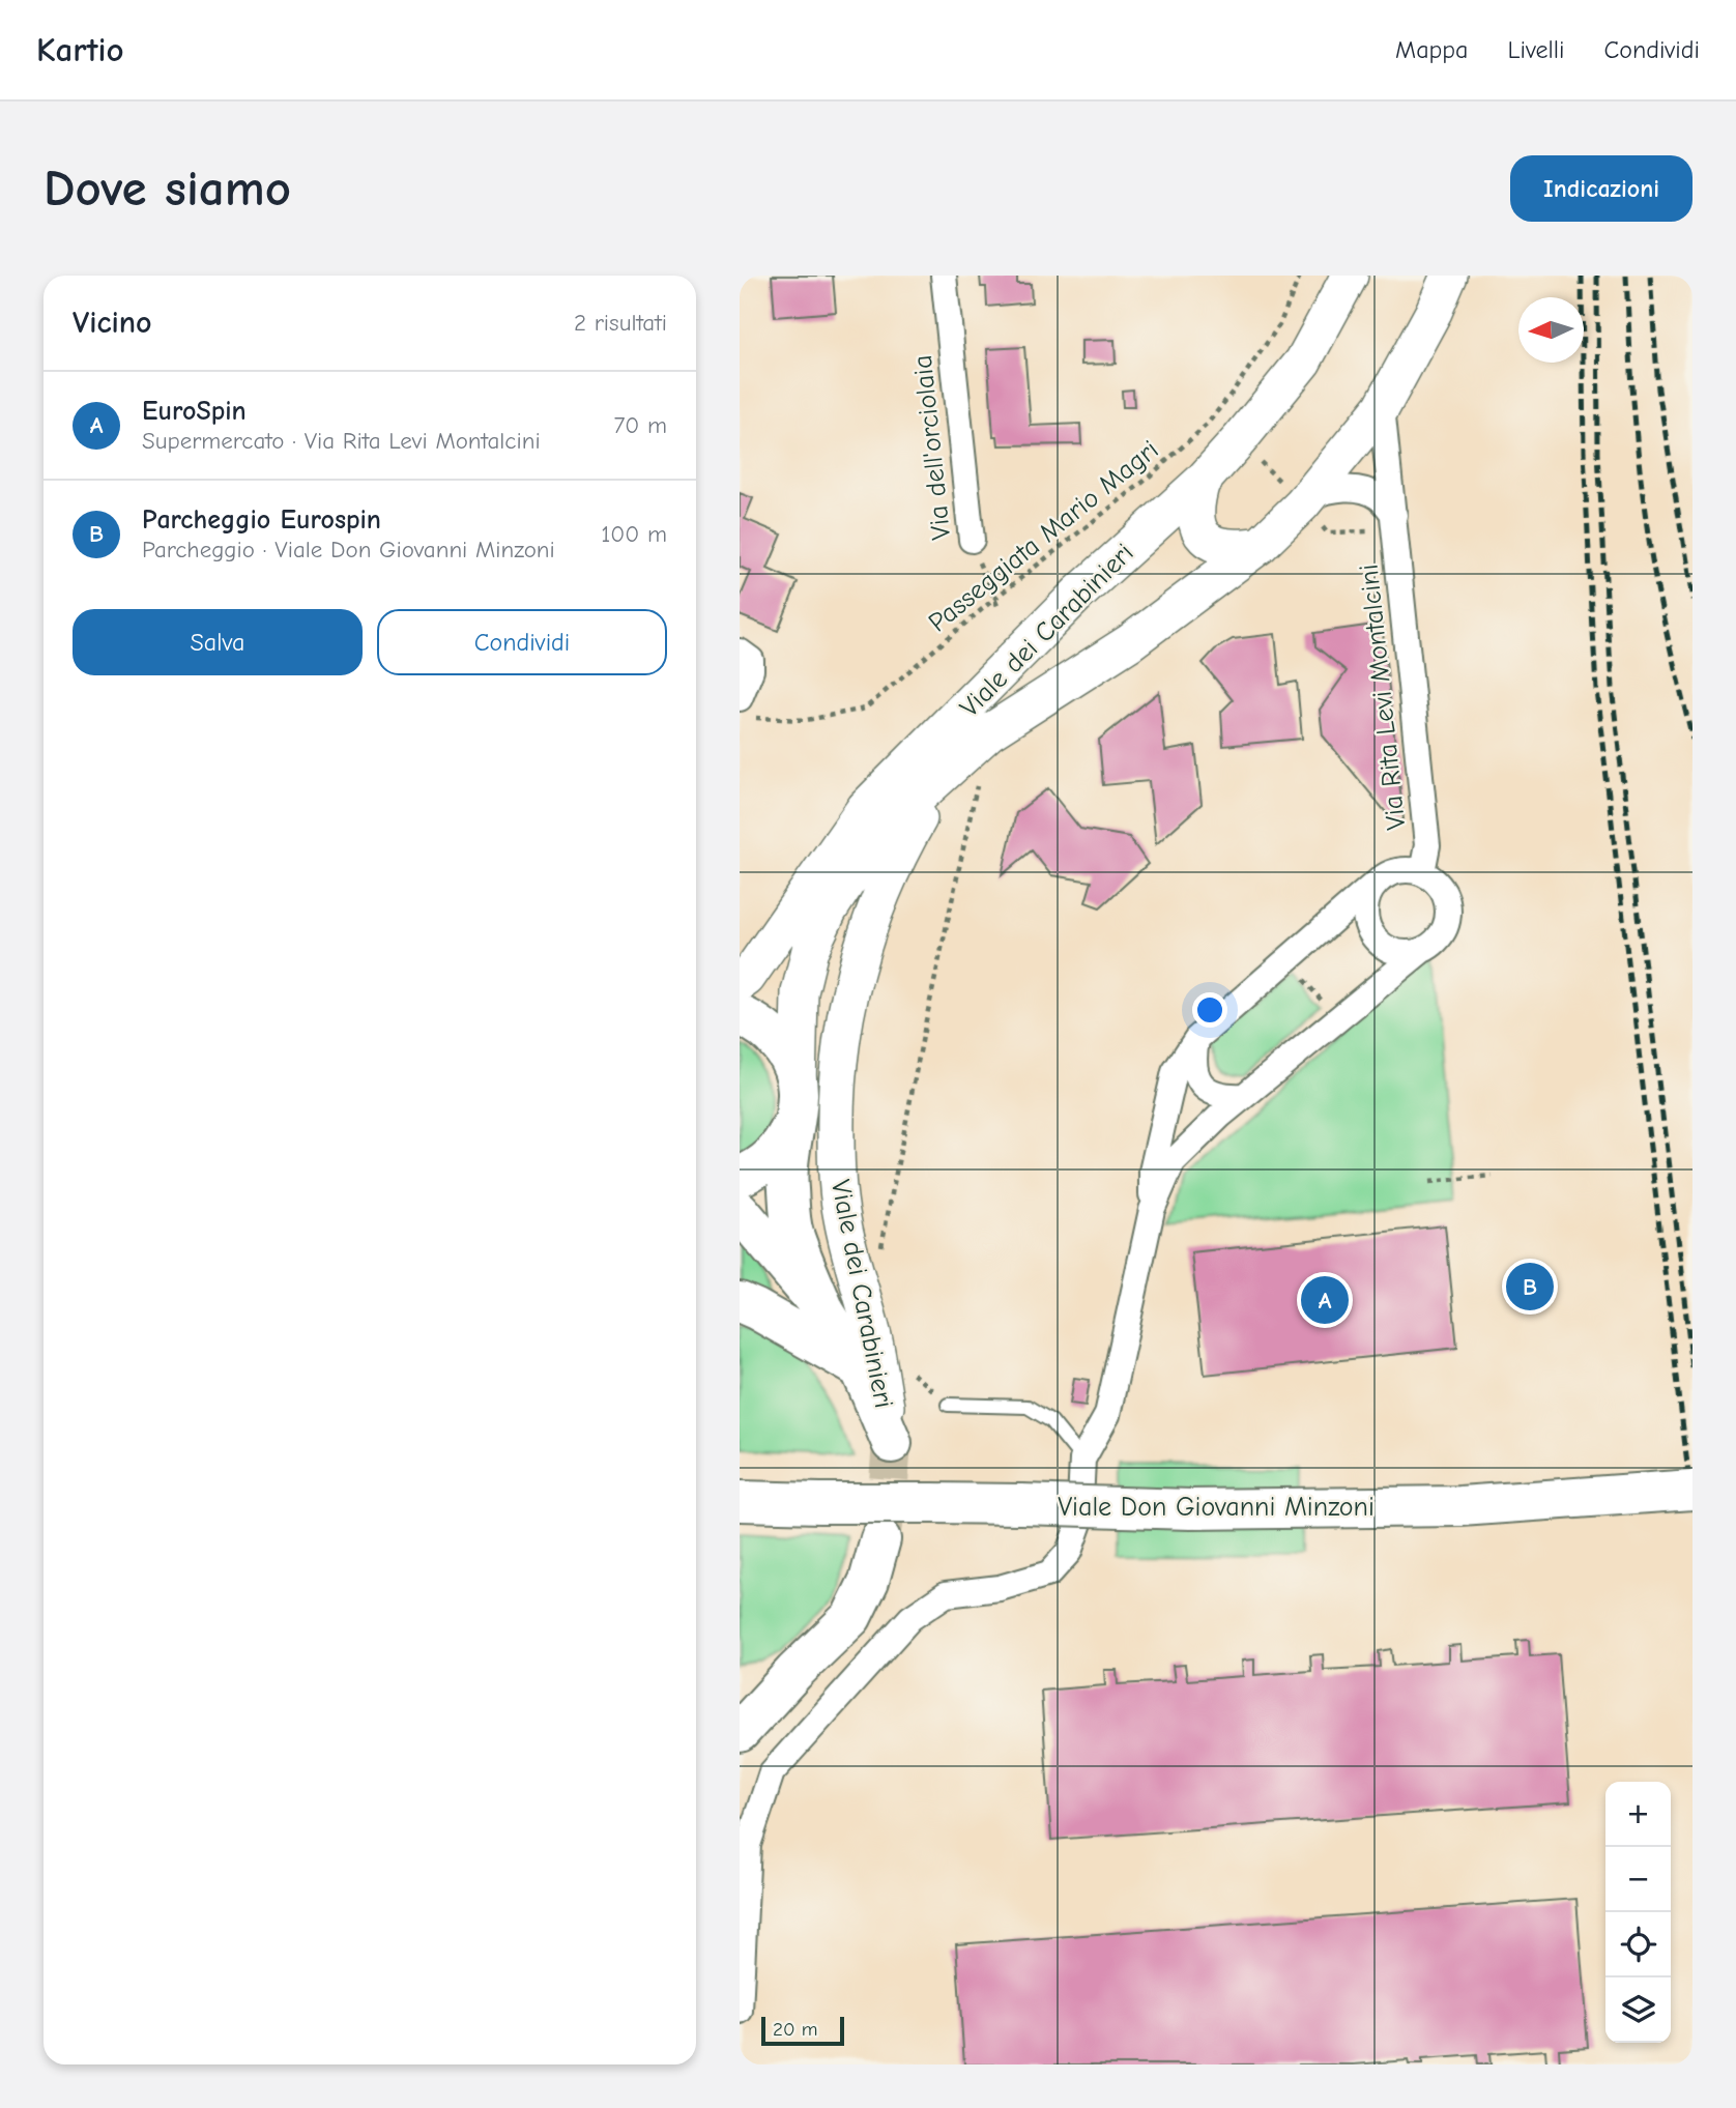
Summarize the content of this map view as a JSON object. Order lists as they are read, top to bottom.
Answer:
{
  "streets": {
    "main road": ["Viale dei Carabinieri", "Viale Don Giovanni Minzoni"],
    "street": ["Via dell'orciolaia", "Via Rita Levi Montalcini"],
    "path": ["Passeggiata Mario Magri"]
  },
  "crossings": [
    ["Via dell'orciolaia", "Passeggiata Mario Magri"],
    ["Viale dei Carabinieri", "Via Rita Levi Montalcini"]
  ],
  "scale_bar": "20 m",
  "north": "left",
  "page": {
    "header": "Kartio",
    "nav": ["Mappa", "Livelli", "Condividi"],
    "buttons": [
      "Indicazioni",
      ["Salva", "Condividi"]
    ],
    "title": "Dove siamo",
    "heading": ["Vicino", "2 risultati"],
    "list": [
      {
        "mark": "A",
        "name": "EuroSpin",
        "note": "Supermercato · Via Rita Levi Montalcini",
        "value": "70 m"
      },
      {
        "mark": "B",
        "name": "Parcheggio Eurospin",
        "note": "Parcheggio · Viale Don Giovanni Minzoni",
        "value": "100 m"
      }
    ],
    "pins": ["B", "A"],
    "map_buttons": ["+", "−"],
    "scale": "20 m"
  }
}
